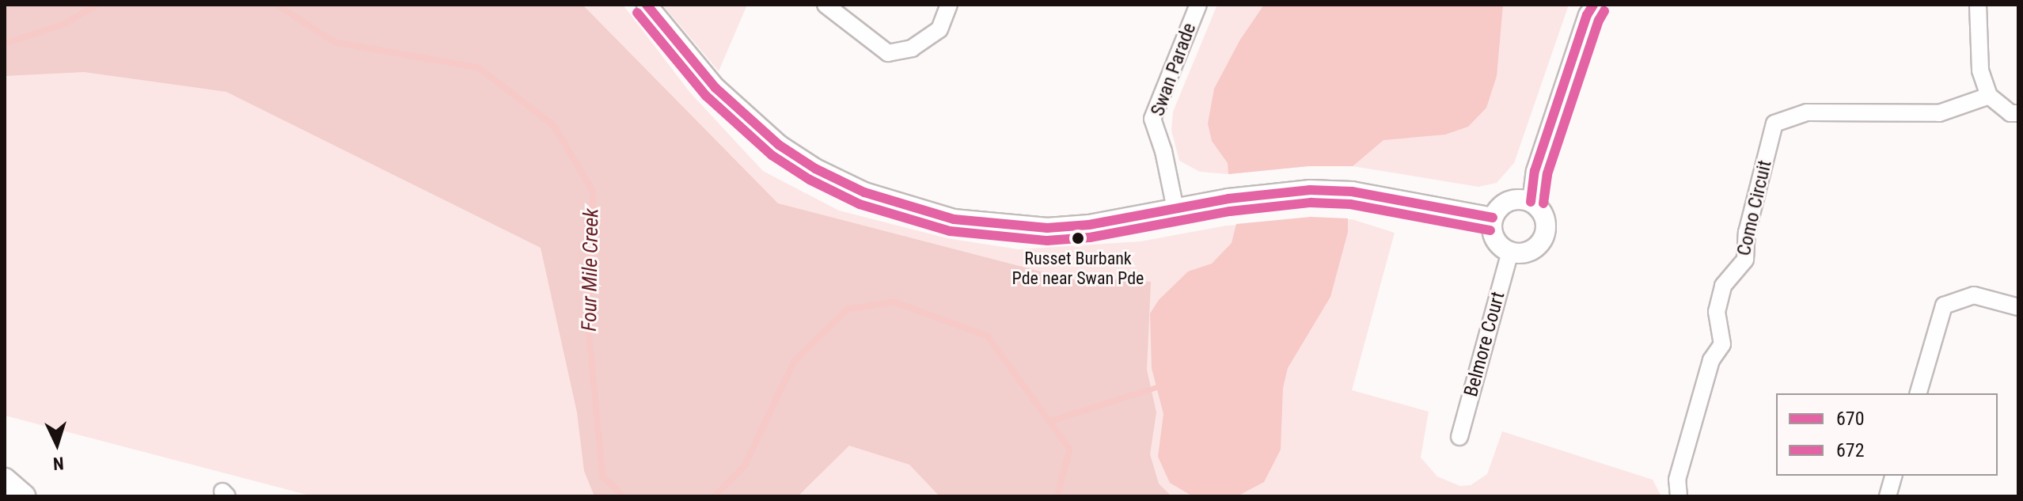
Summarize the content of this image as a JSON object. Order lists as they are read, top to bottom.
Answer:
{
  "streets": {
    "street": ["Swan Parade", "Como Circuit", "Belmore Court"]
  },
  "water": ["Four Mile Creek"],
  "places": ["Russet Burbank Pde near Swan Pde"],
  "lines": ["transit line 670", "transit line 672"],
  "legend": ["670", "672"],
  "north": "bottom"
}
